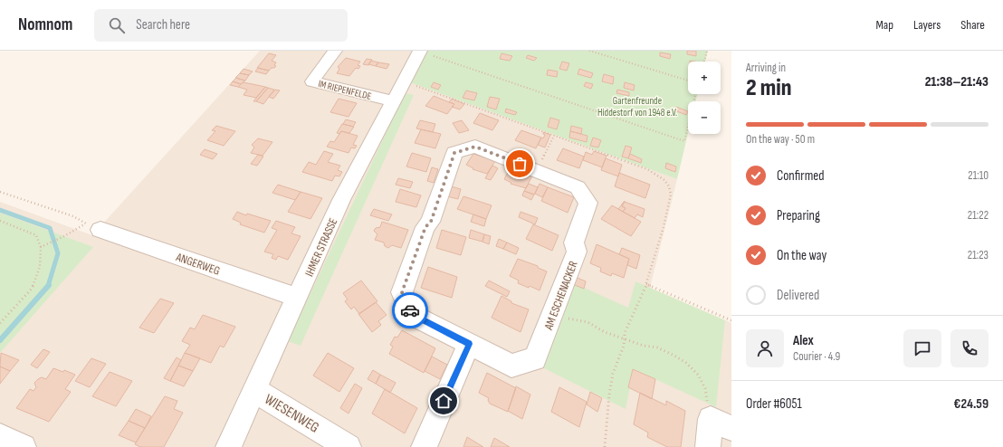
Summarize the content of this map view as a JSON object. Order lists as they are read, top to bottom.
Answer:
{
  "streets": {
    "street": [
      "IM RIEPENFELDE",
      "IHMER STRASSE",
      "ANGERWEG",
      "AM ESCHENACKER",
      "WIESENWEG"
    ]
  },
  "crossings": [
    ["IM RIEPENFELDE", "IHMER STRASSE"],
    ["IHMER STRASSE", "ANGERWEG"],
    ["IHMER STRASSE", "WIESENWEG"]
  ],
  "parks": ["Gartenfreunde Hiddestorf von 1948 e.V."],
  "page": {
    "header": "Nomnom",
    "search": "Search here",
    "nav": ["Map", "Layers", "Share"],
    "heading": ["2 min", "Arriving in", "21:38–21:43"],
    "panel": [
      "Alex",
      "Courier · 4.9",
      "Order #6051",
      "€24.59"
    ],
    "map_buttons": ["+", "−"],
    "bar": "On the way · 50 m",
    "list": [
      ["Confirmed", "21:10"],
      ["Preparing", "21:22"],
      ["On the way", "21:23"],
      "Delivered"
    ]
  }
}
